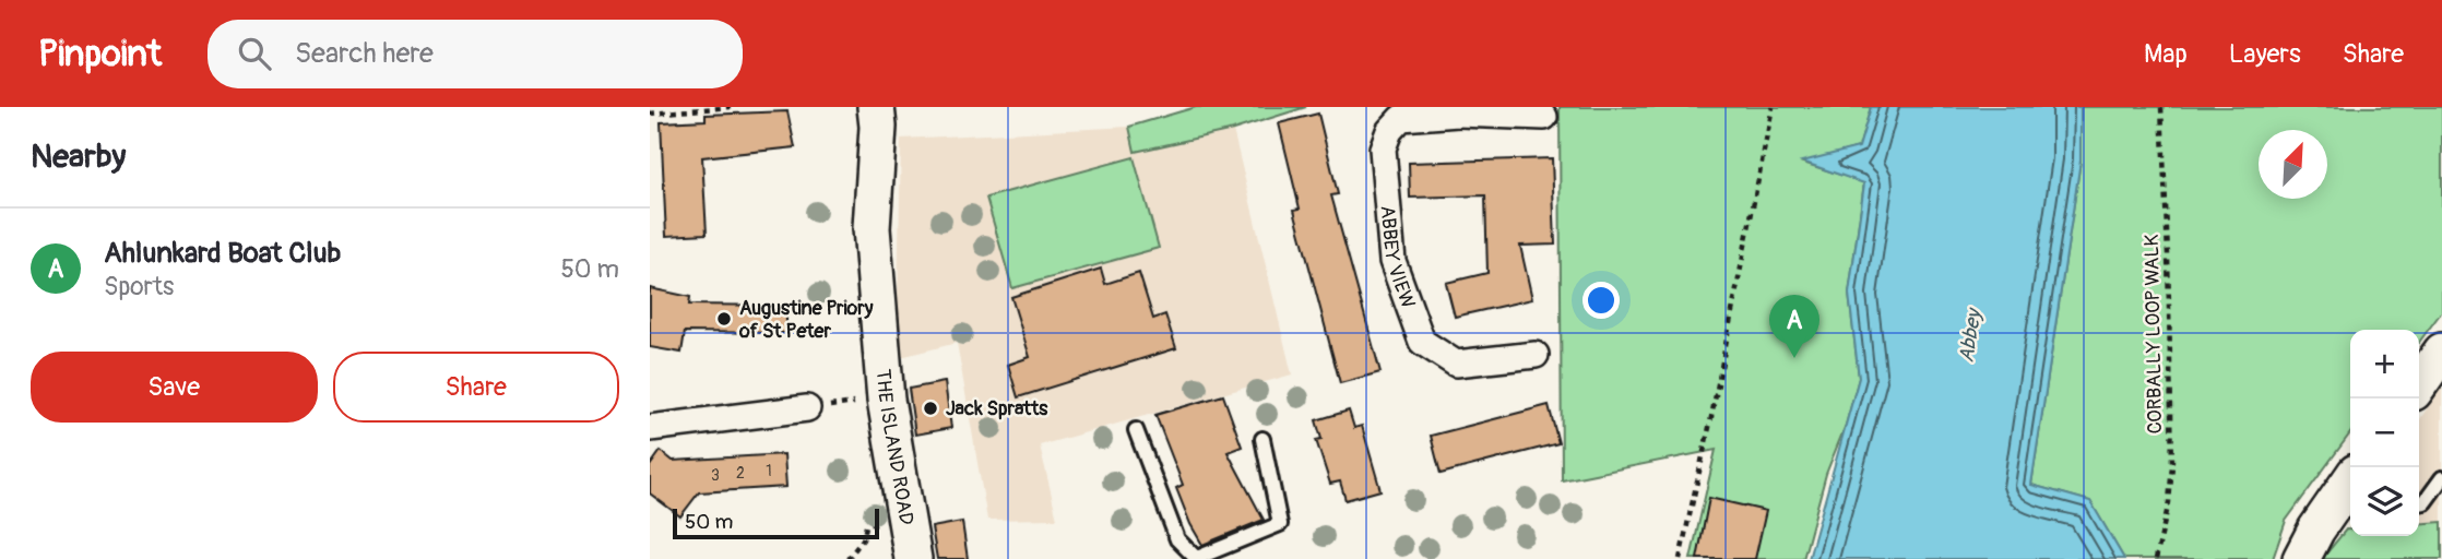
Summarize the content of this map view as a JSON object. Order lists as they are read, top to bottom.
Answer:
{
  "streets": {
    "main road": ["THE ISLAND ROAD"],
    "street": ["ABBEY VIEW"],
    "path": ["CORBALLY LOOP WALK"]
  },
  "water": ["Abbey"],
  "places": ["Augustine Priory of St Peter", "Jack Spratts"],
  "house_numbers": ["1", "2", "3"],
  "scale_bar": "50 m",
  "north": "top right",
  "page": {
    "header": "Pinpoint",
    "search": "Search here",
    "nav": ["Map", "Layers", "Share"],
    "heading": "Nearby",
    "list": [
      {
        "mark": "A",
        "name": "Ahlunkard Boat Club",
        "note": "Sports",
        "value": "50 m"
      }
    ],
    "pins": "A",
    "buttons": ["Save", "Share"],
    "map_buttons": ["+", "−"],
    "scale": "50 m"
  }
}
